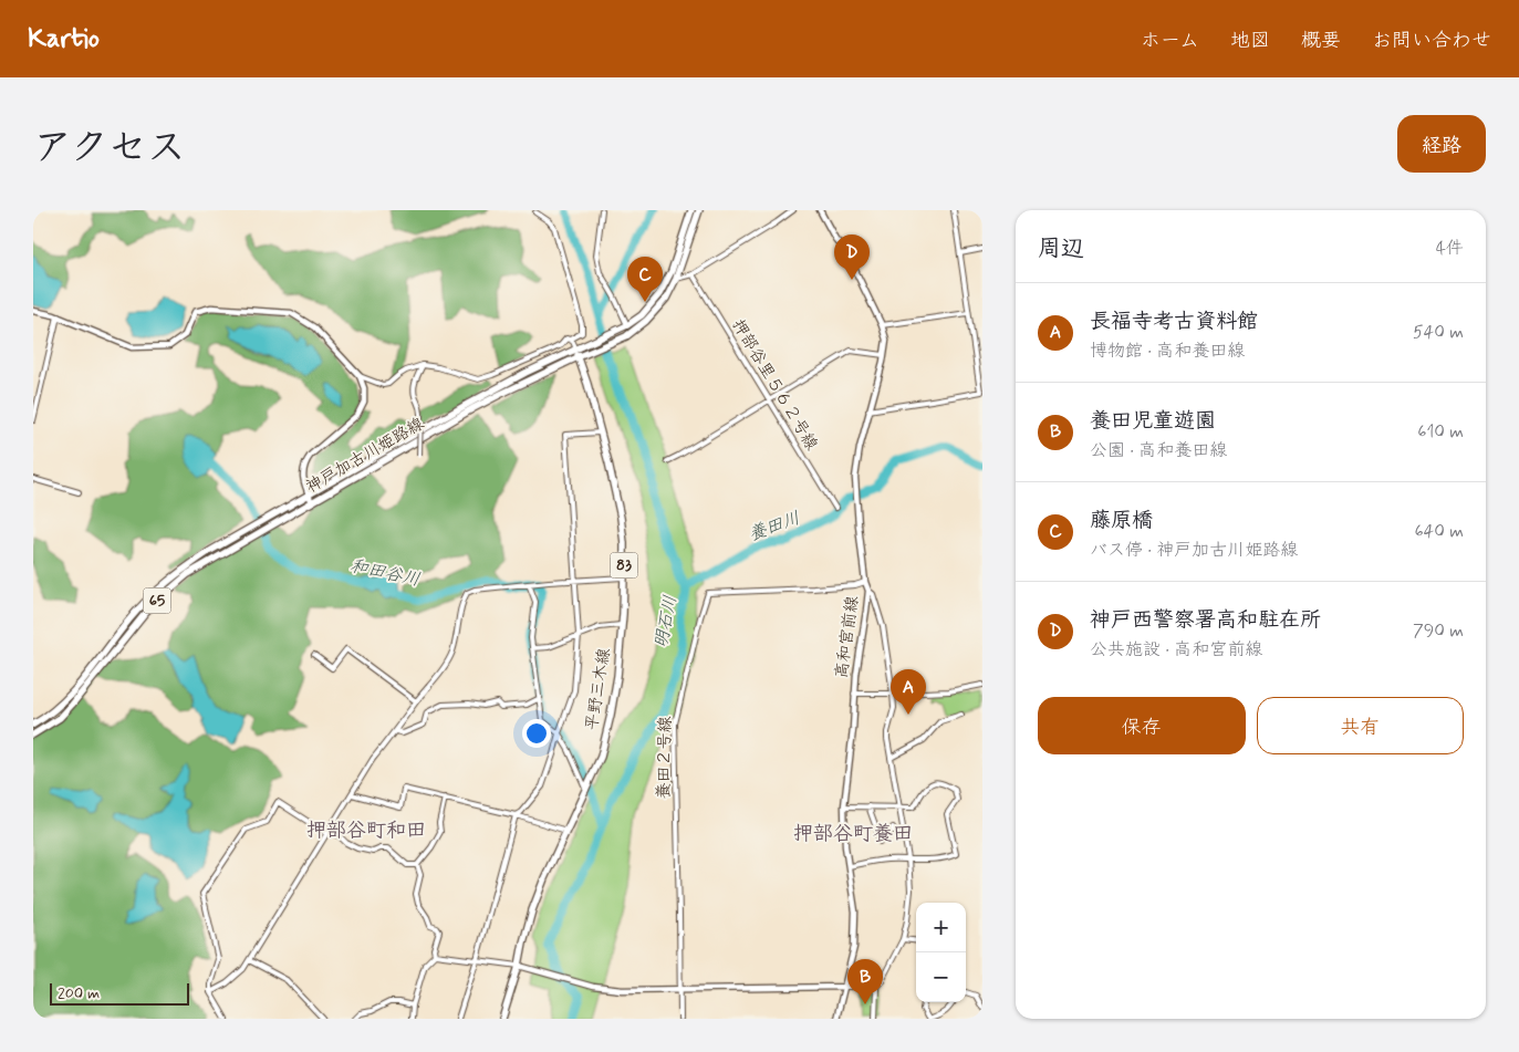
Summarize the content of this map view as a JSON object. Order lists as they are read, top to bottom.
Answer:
{
  "streets": {
    "main road": [
      "神戸加古川姫路線",
      "83",
      "65",
      "平野三木線"
    ],
    "street": ["押部谷里５６２号線", "高和宮前線", "養田２号線"]
  },
  "crossings": [
    ["神戸加古川姫路線", "平野三木線"],
    ["高和宮前線", "養田２号線"]
  ],
  "districts": ["押部谷町和田", "押部谷町養田"],
  "water": ["養田川", "和田谷川", "明石川"],
  "scale_bar": "200 m",
  "page": {
    "header": "Kartio",
    "nav": [
      "ホーム",
      "地図",
      "概要",
      "お問い合わせ"
    ],
    "title": "アクセス",
    "buttons": [
      "経路",
      ["保存", "共有"]
    ],
    "heading": ["周辺", "4件"],
    "pins": [
      "D",
      "C",
      "A",
      "B"
    ],
    "list": [
      {
        "mark": "A",
        "name": "長福寺考古資料館",
        "note": "博物館 · 高和養田線",
        "value": "540 m"
      },
      {
        "mark": "B",
        "name": "養田児童遊園",
        "note": "公園 · 高和養田線",
        "value": "610 m"
      },
      {
        "mark": "C",
        "name": "藤原橋",
        "note": "バス停 · 神戸加古川姫路線",
        "value": "640 m"
      },
      {
        "mark": "D",
        "name": "神戸西警察署高和駐在所",
        "note": "公共施設 · 高和宮前線",
        "value": "790 m"
      }
    ],
    "map_buttons": ["+", "−"],
    "scale": "200 m"
  }
}
